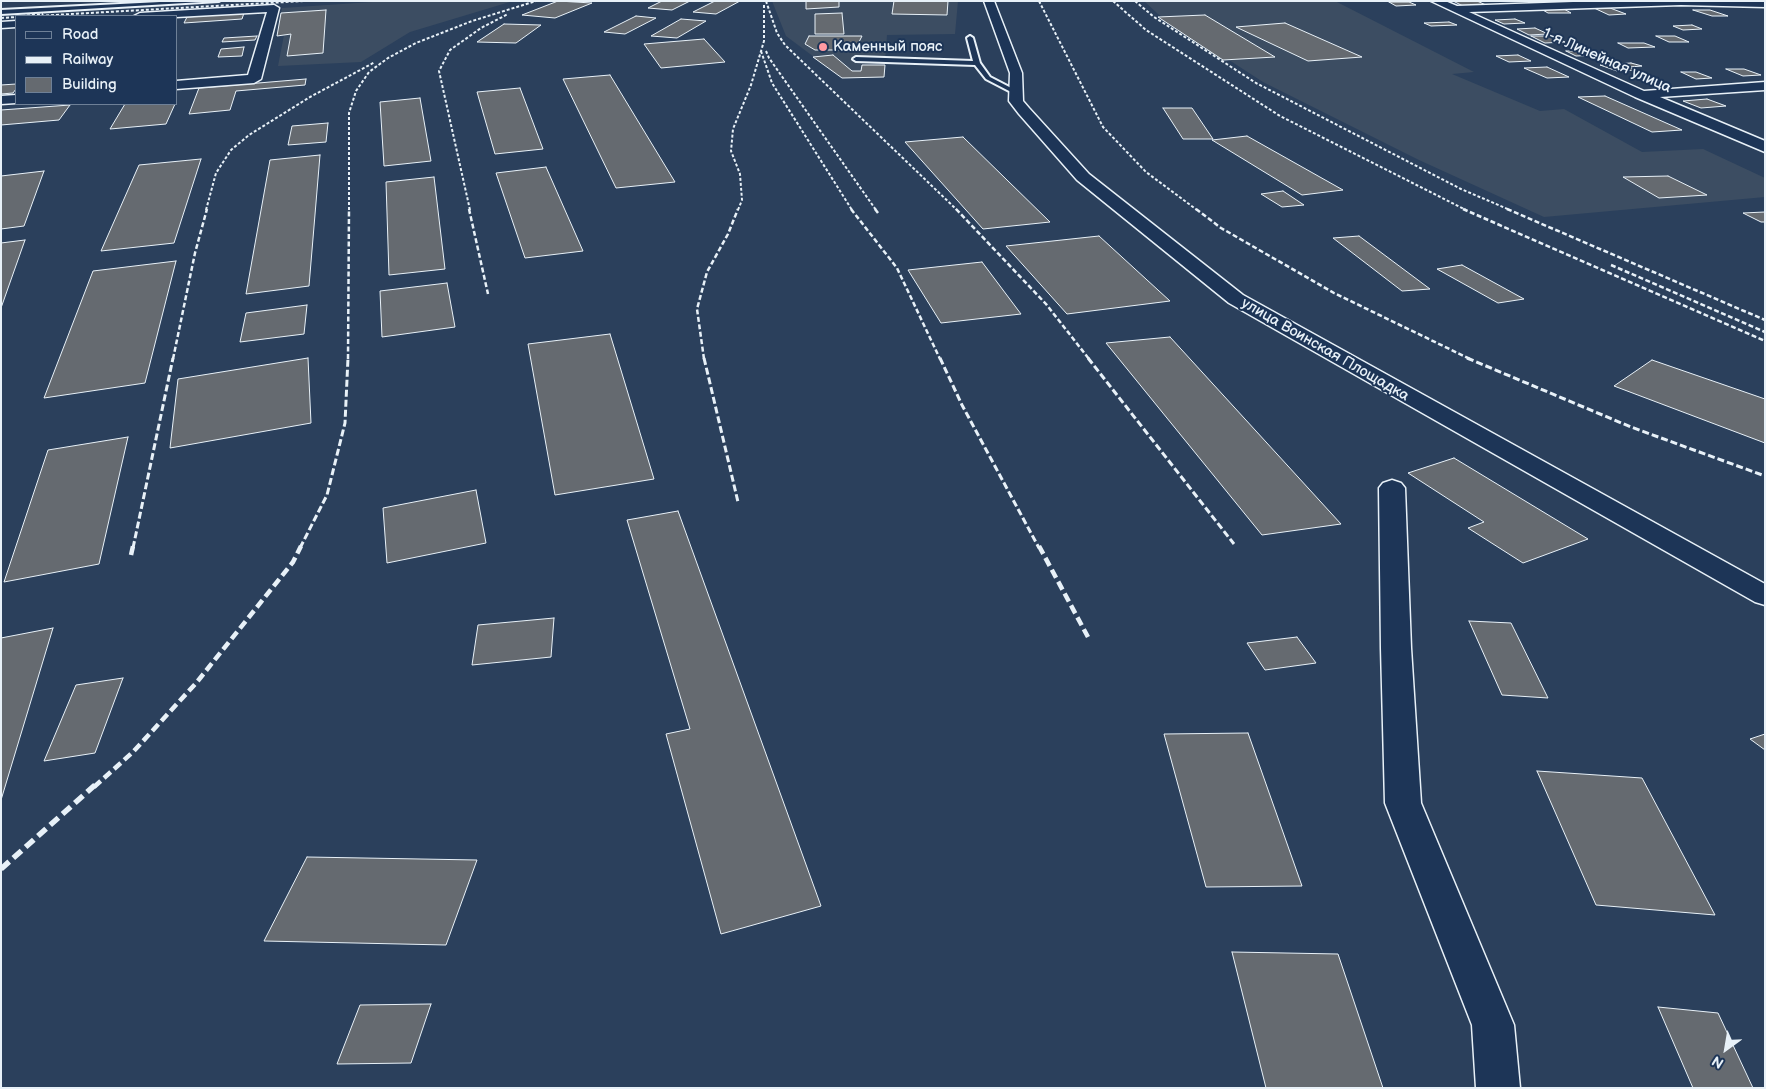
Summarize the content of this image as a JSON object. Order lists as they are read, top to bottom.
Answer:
{
  "streets": {
    "street": ["1-я Линейная улица", "улица Воинская Площадка"]
  },
  "places": ["Каменный пояс"],
  "legend": ["Road", "Railway", "Building"],
  "north": "bottom left"
}
